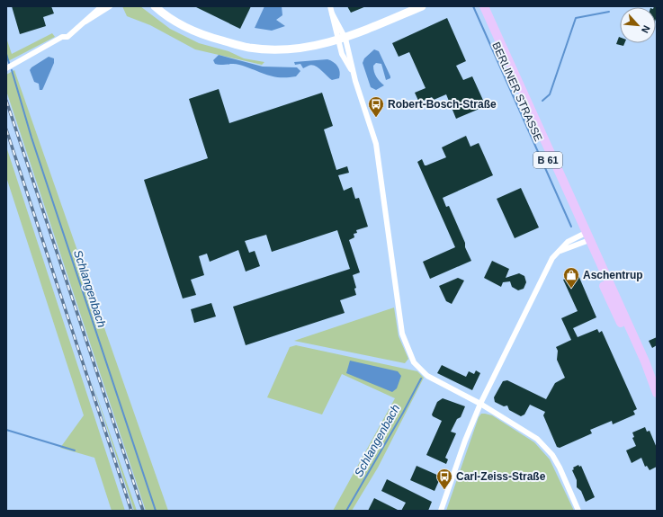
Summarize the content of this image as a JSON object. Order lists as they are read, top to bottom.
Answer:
{
  "streets": {
    "main road": ["BERLINER STRASSE", "B 61"]
  },
  "water": ["Schlangenbach"],
  "places": {
    "bus stop": ["Robert-Bosch-Straße", "Carl-Zeiss-Straße"],
    "shop": ["Aschentrup"]
  },
  "north": "bottom right"
}
